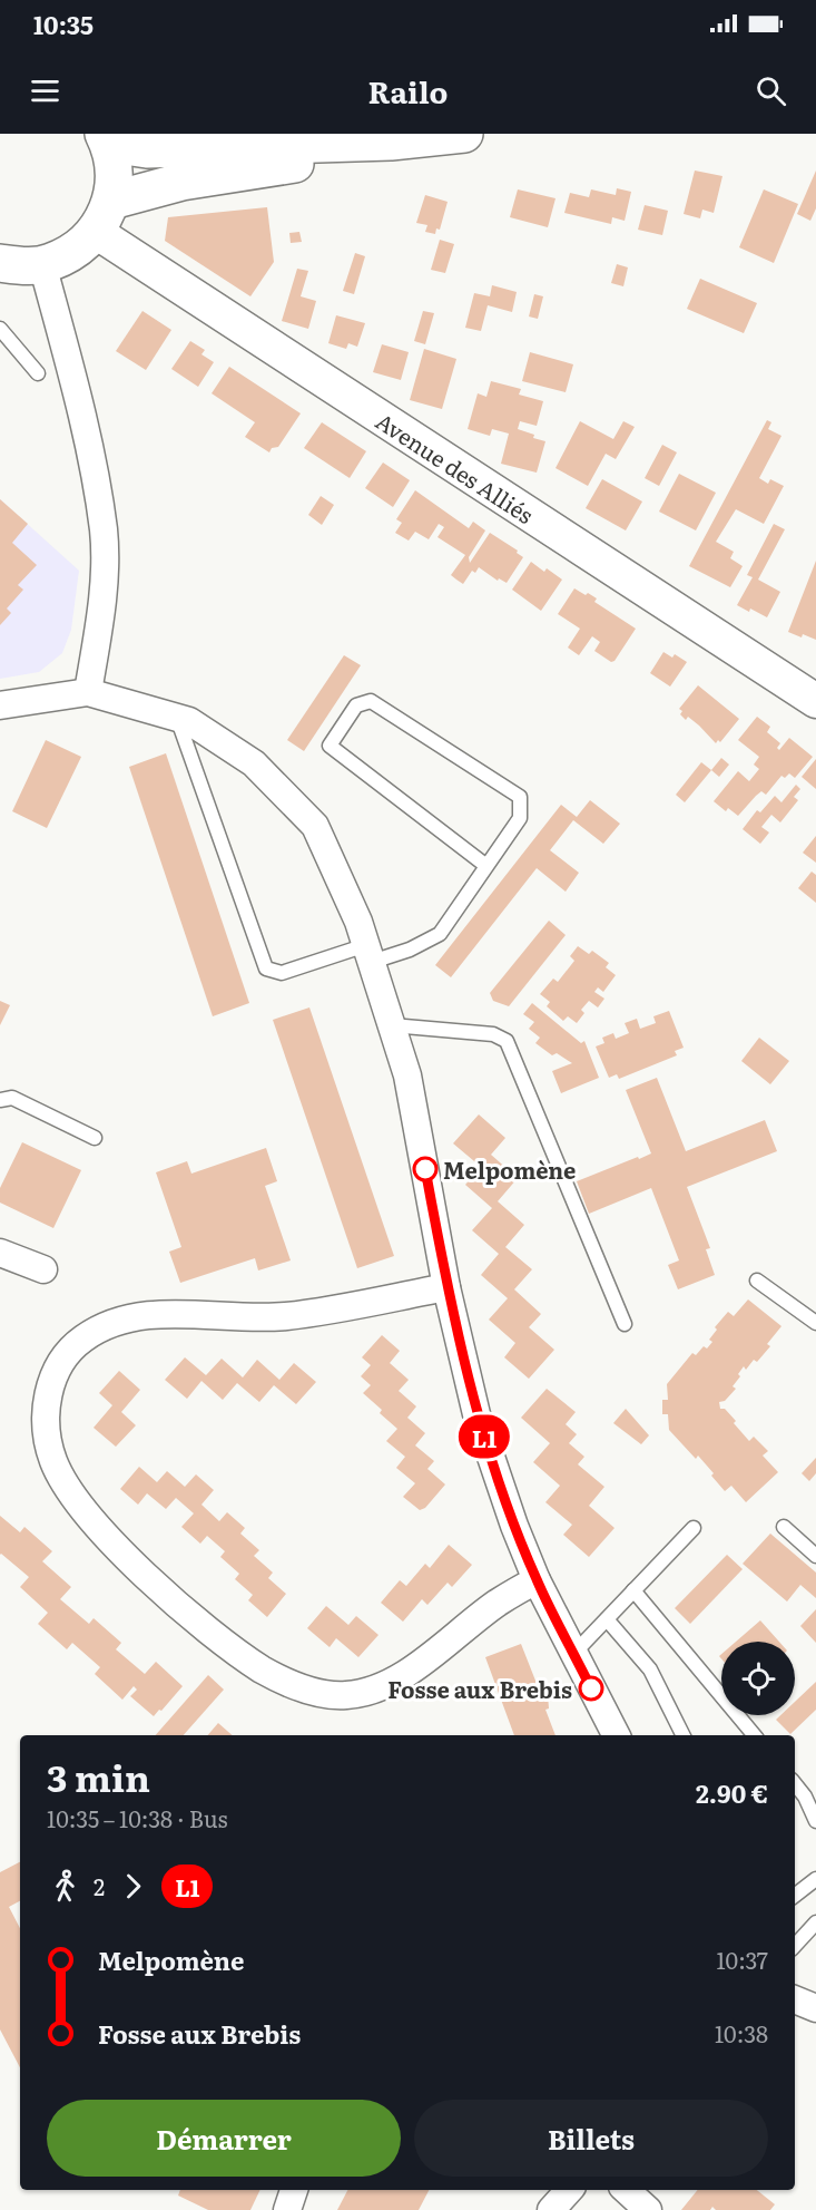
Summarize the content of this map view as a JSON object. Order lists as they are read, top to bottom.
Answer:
{
  "streets": {
    "street": ["Avenue des Alliés"]
  },
  "places": ["Melpomène", "Fosse aux Brebis"],
  "lines": ["bus line L1"],
  "page": {
    "status": "10:35",
    "header": "Railo",
    "on_map": "L1",
    "heading": ["3 min", "10:35 – 10:38 · Bus", "2.90 €"],
    "legs": ["2", "L1"],
    "list": [
      {
        "name": "Melpomène",
        "value": "10:37"
      },
      {
        "name": "Fosse aux Brebis",
        "value": "10:38"
      }
    ],
    "buttons": ["Démarrer", "Billets"]
  }
}
